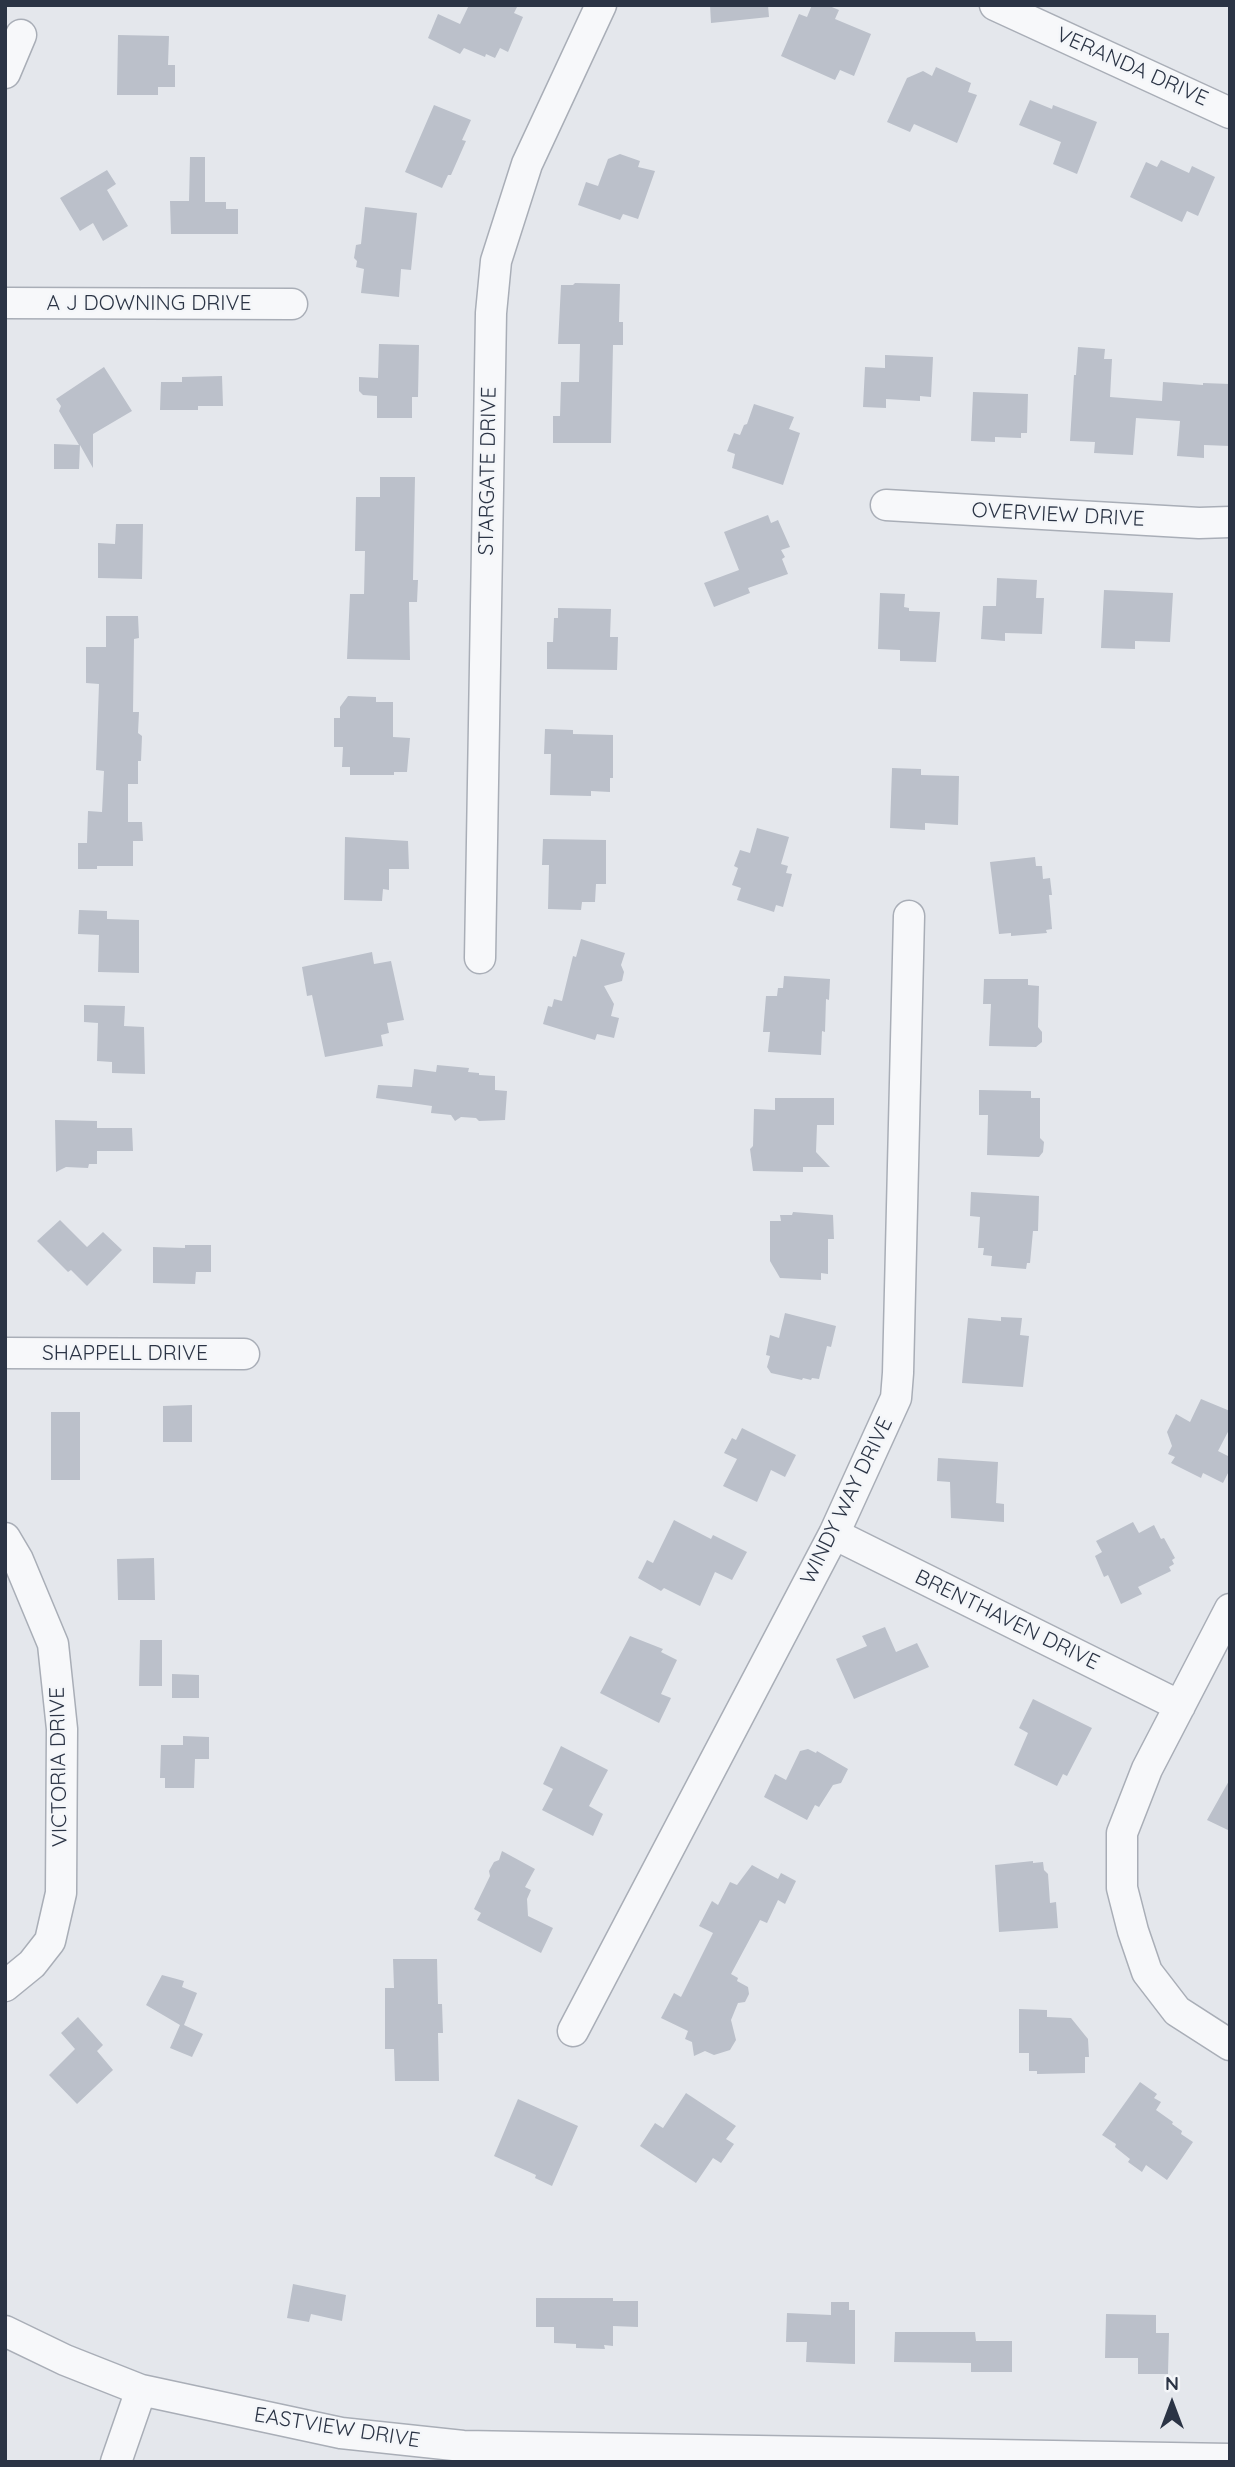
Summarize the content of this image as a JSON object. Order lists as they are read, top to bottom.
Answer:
{
  "streets": {
    "street": [
      "VERANDA DRIVE",
      "A J DOWNING DRIVE",
      "STARGATE DRIVE",
      "OVERVIEW DRIVE",
      "SHAPPELL DRIVE",
      "WINDY WAY DRIVE",
      "BRENTHAVEN DRIVE",
      "VICTORIA DRIVE",
      "EASTVIEW DRIVE"
    ]
  },
  "crossings": [
    ["WINDY WAY DRIVE", "BRENTHAVEN DRIVE"]
  ],
  "north": "top"
}
